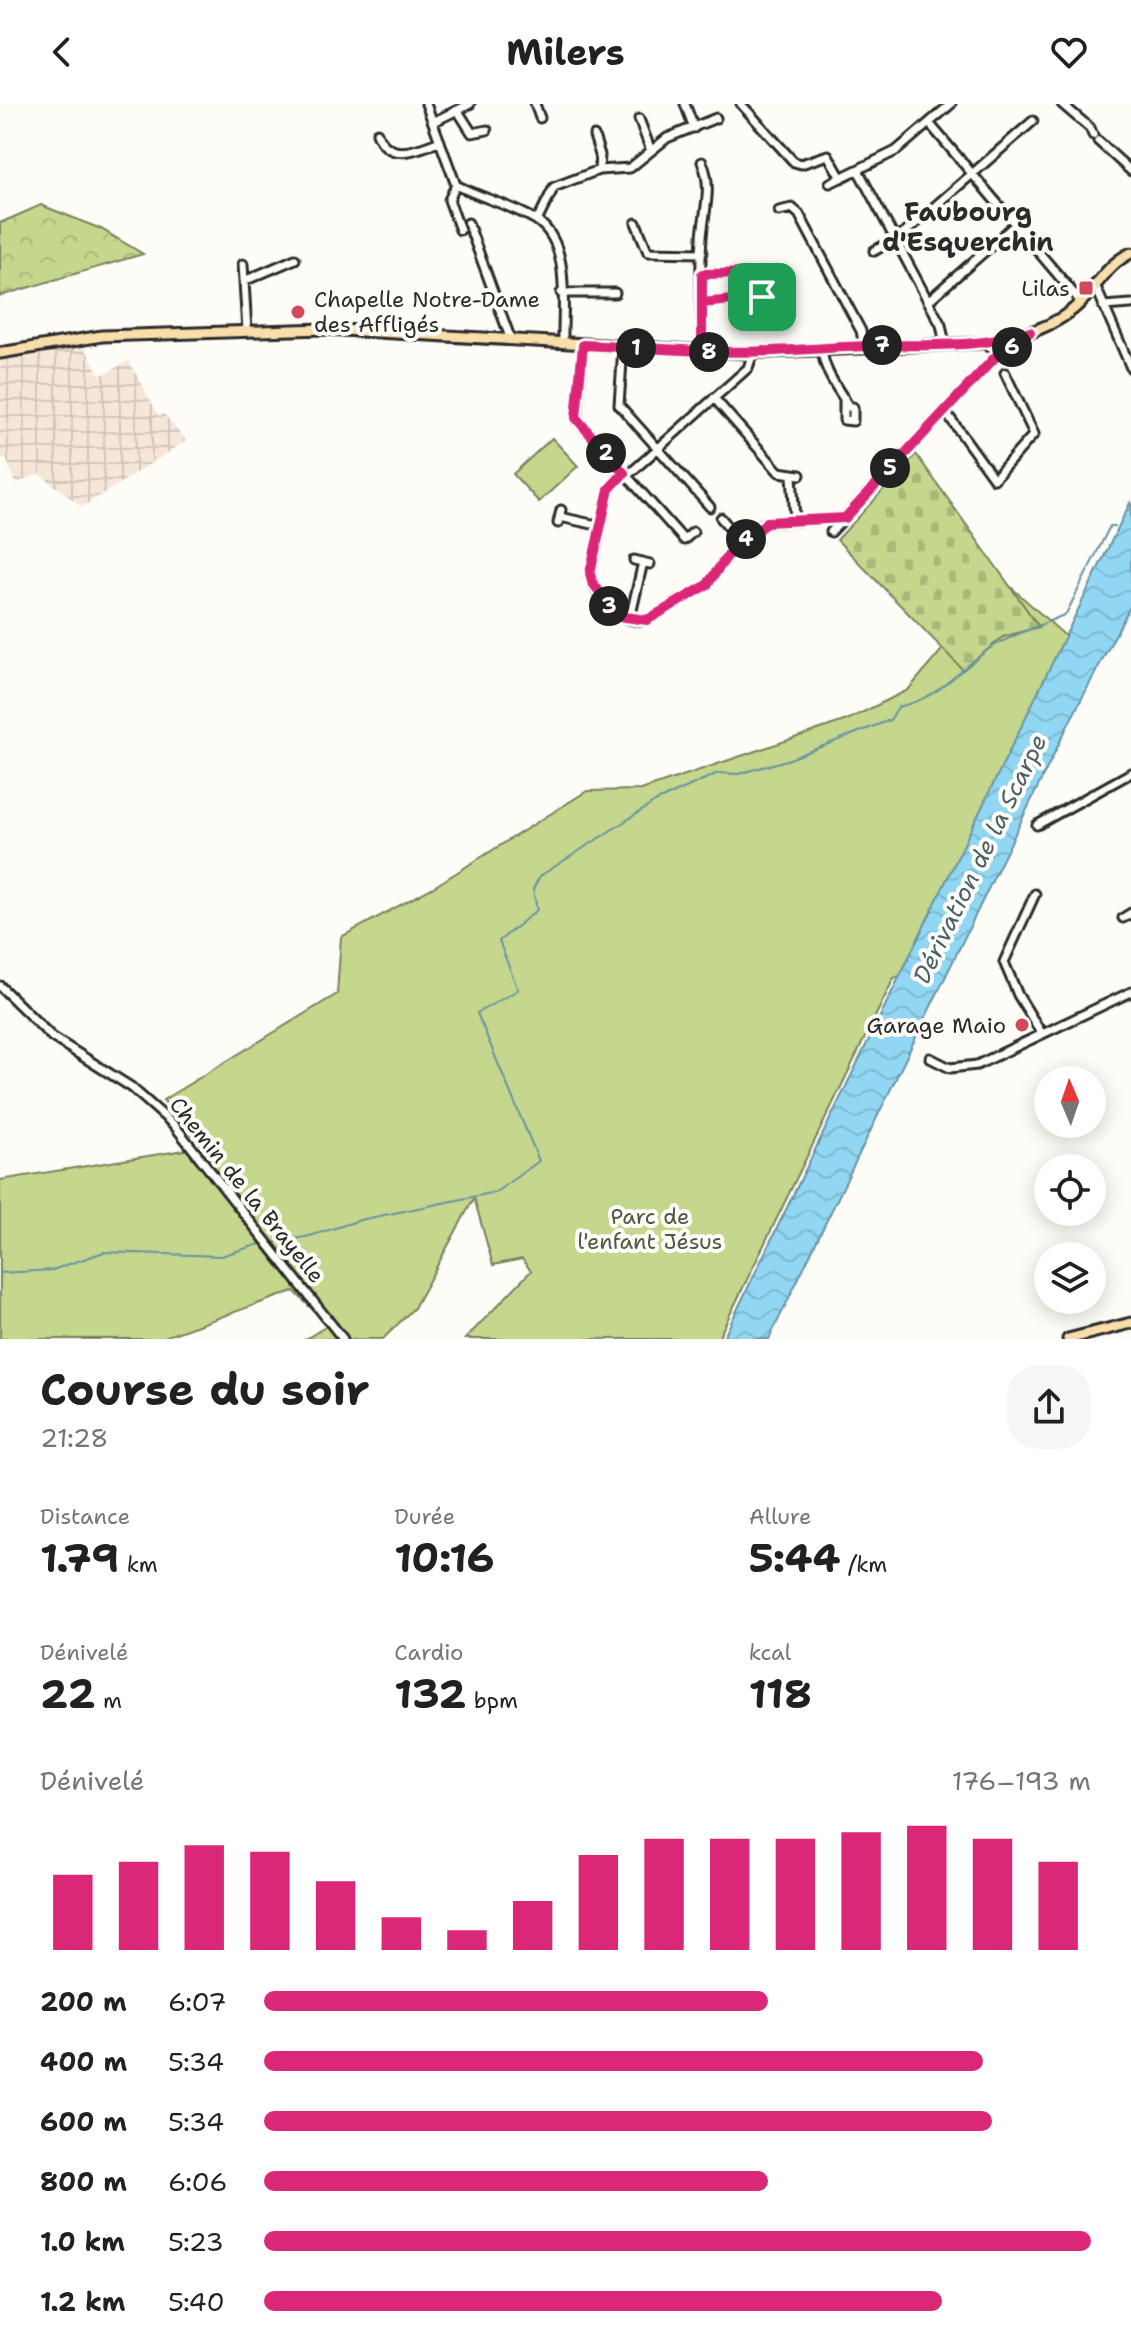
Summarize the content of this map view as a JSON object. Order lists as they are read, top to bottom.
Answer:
{
  "streets": {
    "street": ["Chemin de la Brayelle"]
  },
  "districts": ["Faubourg d'Esquerchin"],
  "water": ["Dérivation de la Scarpe"],
  "parks": ["Parc de l'enfant Jésus"],
  "places": {
    "transit": ["Lilas"],
    "other": ["Chapelle Notre-Dame des Affligés", "Garage Maio"]
  },
  "north": "top",
  "page": {
    "header": "Milers",
    "pins": [
      "7",
      "6",
      "1",
      "8",
      "2",
      "5",
      "4",
      "3"
    ],
    "heading": ["Course du soir", "21:28"],
    "stats": [
      ["Distance", "1.79 km"],
      ["Durée", "10:16"],
      ["Allure", "5:44 /km"],
      ["Dénivelé", "22 m"],
      ["Cardio", "132 bpm"],
      ["kcal", "118"]
    ],
    "chart": ["Dénivelé", "176–193 m"],
    "list": [
      {
        "name": "200 m",
        "note": "6:07"
      },
      {
        "name": "400 m",
        "note": "5:34"
      },
      {
        "name": "600 m",
        "note": "5:34"
      },
      {
        "name": "800 m",
        "note": "6:06"
      },
      {
        "name": "1.0 km",
        "note": "5:23"
      },
      {
        "name": "1.2 km",
        "note": "5:40"
      }
    ]
  }
}
